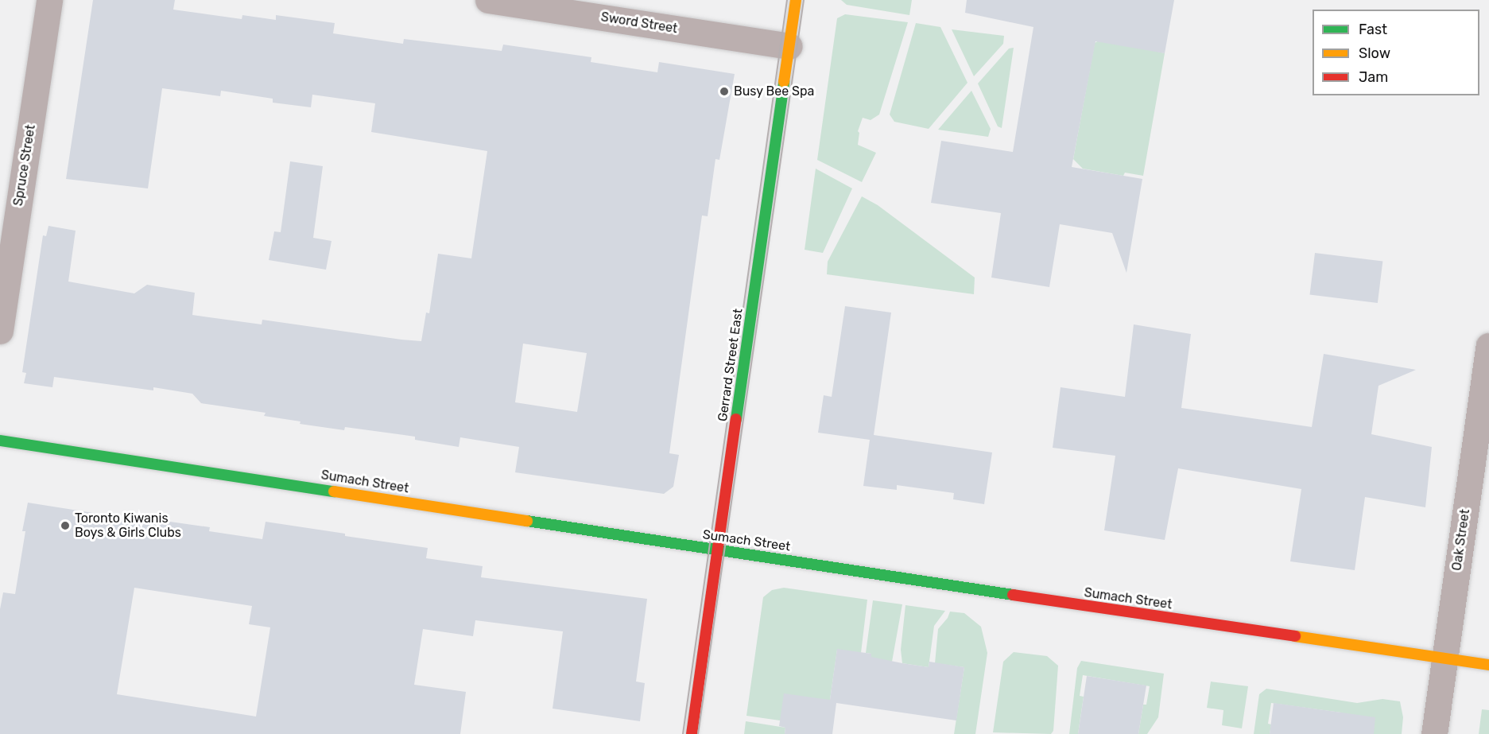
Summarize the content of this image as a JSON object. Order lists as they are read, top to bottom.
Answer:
{
  "streets": {
    "street": [
      "Sword Street",
      "Spruce Street",
      "Gerrard Street East",
      "Sumach Street",
      "Oak Street"
    ]
  },
  "crossings": [
    ["Sword Street", "Gerrard Street East"],
    ["Gerrard Street East", "Sumach Street"],
    ["Sumach Street", "Oak Street"]
  ],
  "places": ["Busy Bee Spa", "Toronto Kiwanis Boys & Girls Clubs"],
  "legend": ["Fast", "Slow", "Jam"]
}
